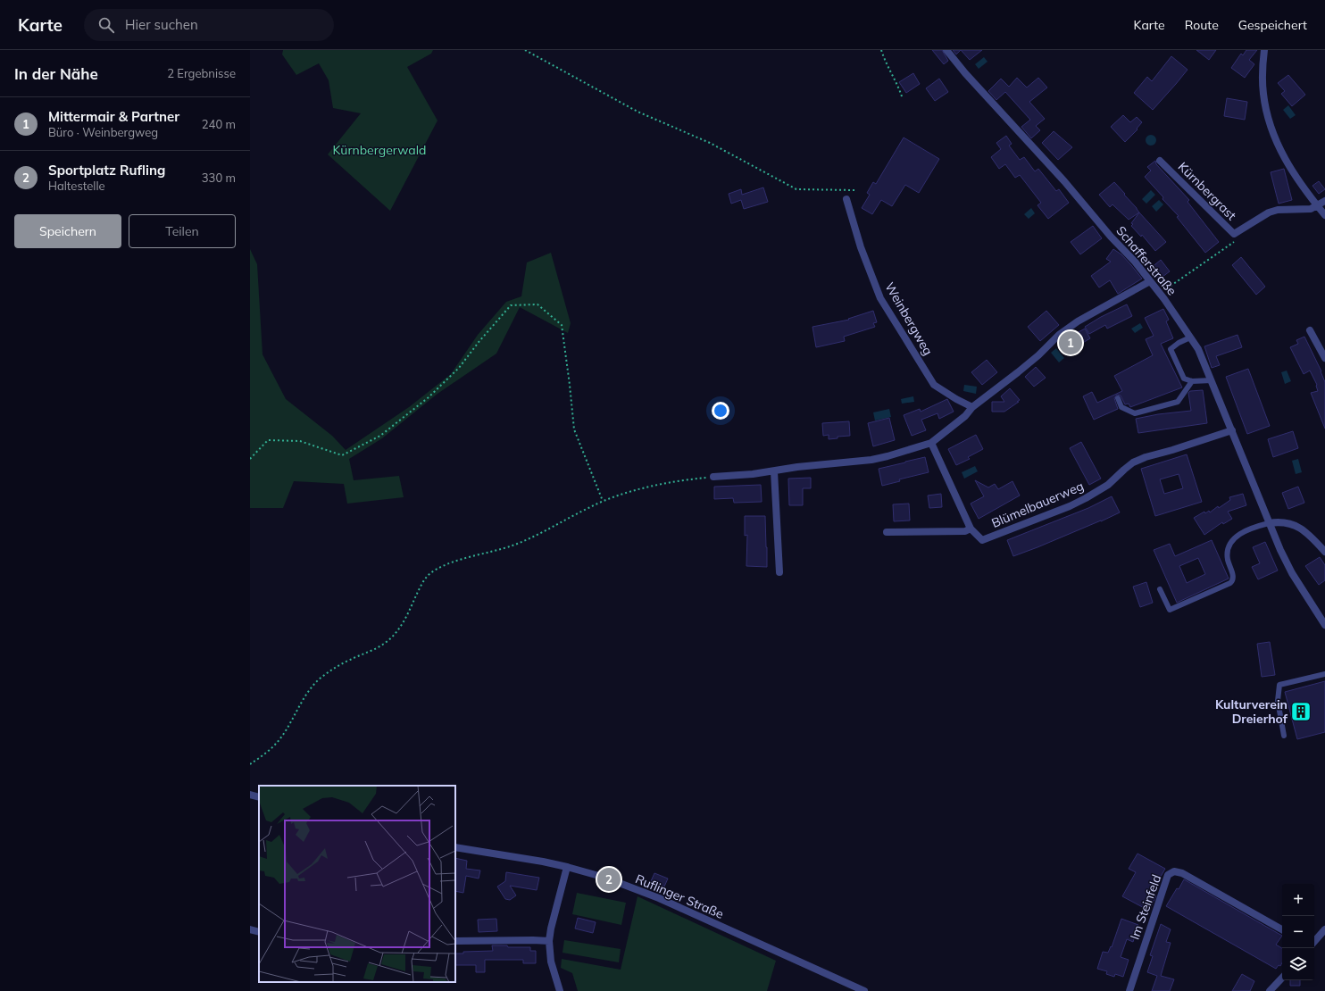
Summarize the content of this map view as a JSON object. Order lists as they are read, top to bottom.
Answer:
{
  "streets": {
    "street": [
      "Kürnbergrast",
      "Schafferstraße",
      "Weinbergweg",
      "Blümelbauerweg",
      "Ruflinger Straße",
      "Im Steinfeld"
    ]
  },
  "crossings": [
    ["Schafferstraße", "Blümelbauerweg"]
  ],
  "parks": ["Kürnbergerwald"],
  "places": {
    "building": ["Kulturverein Dreierhof"]
  },
  "page": {
    "header": "Karte",
    "search": "Hier suchen",
    "nav": ["Karte", "Route", "Gespeichert"],
    "heading": ["In der Nähe", "2 Ergebnisse"],
    "list": [
      {
        "mark": "1",
        "name": "Mittermair & Partner",
        "note": "Büro · Weinbergweg",
        "value": "240 m"
      },
      {
        "mark": "2",
        "name": "Sportplatz Rufling",
        "note": "Haltestelle",
        "value": "330 m"
      }
    ],
    "buttons": ["Speichern", "Teilen"],
    "pins": ["1", "2"],
    "map_buttons": ["+", "−"]
  }
}
